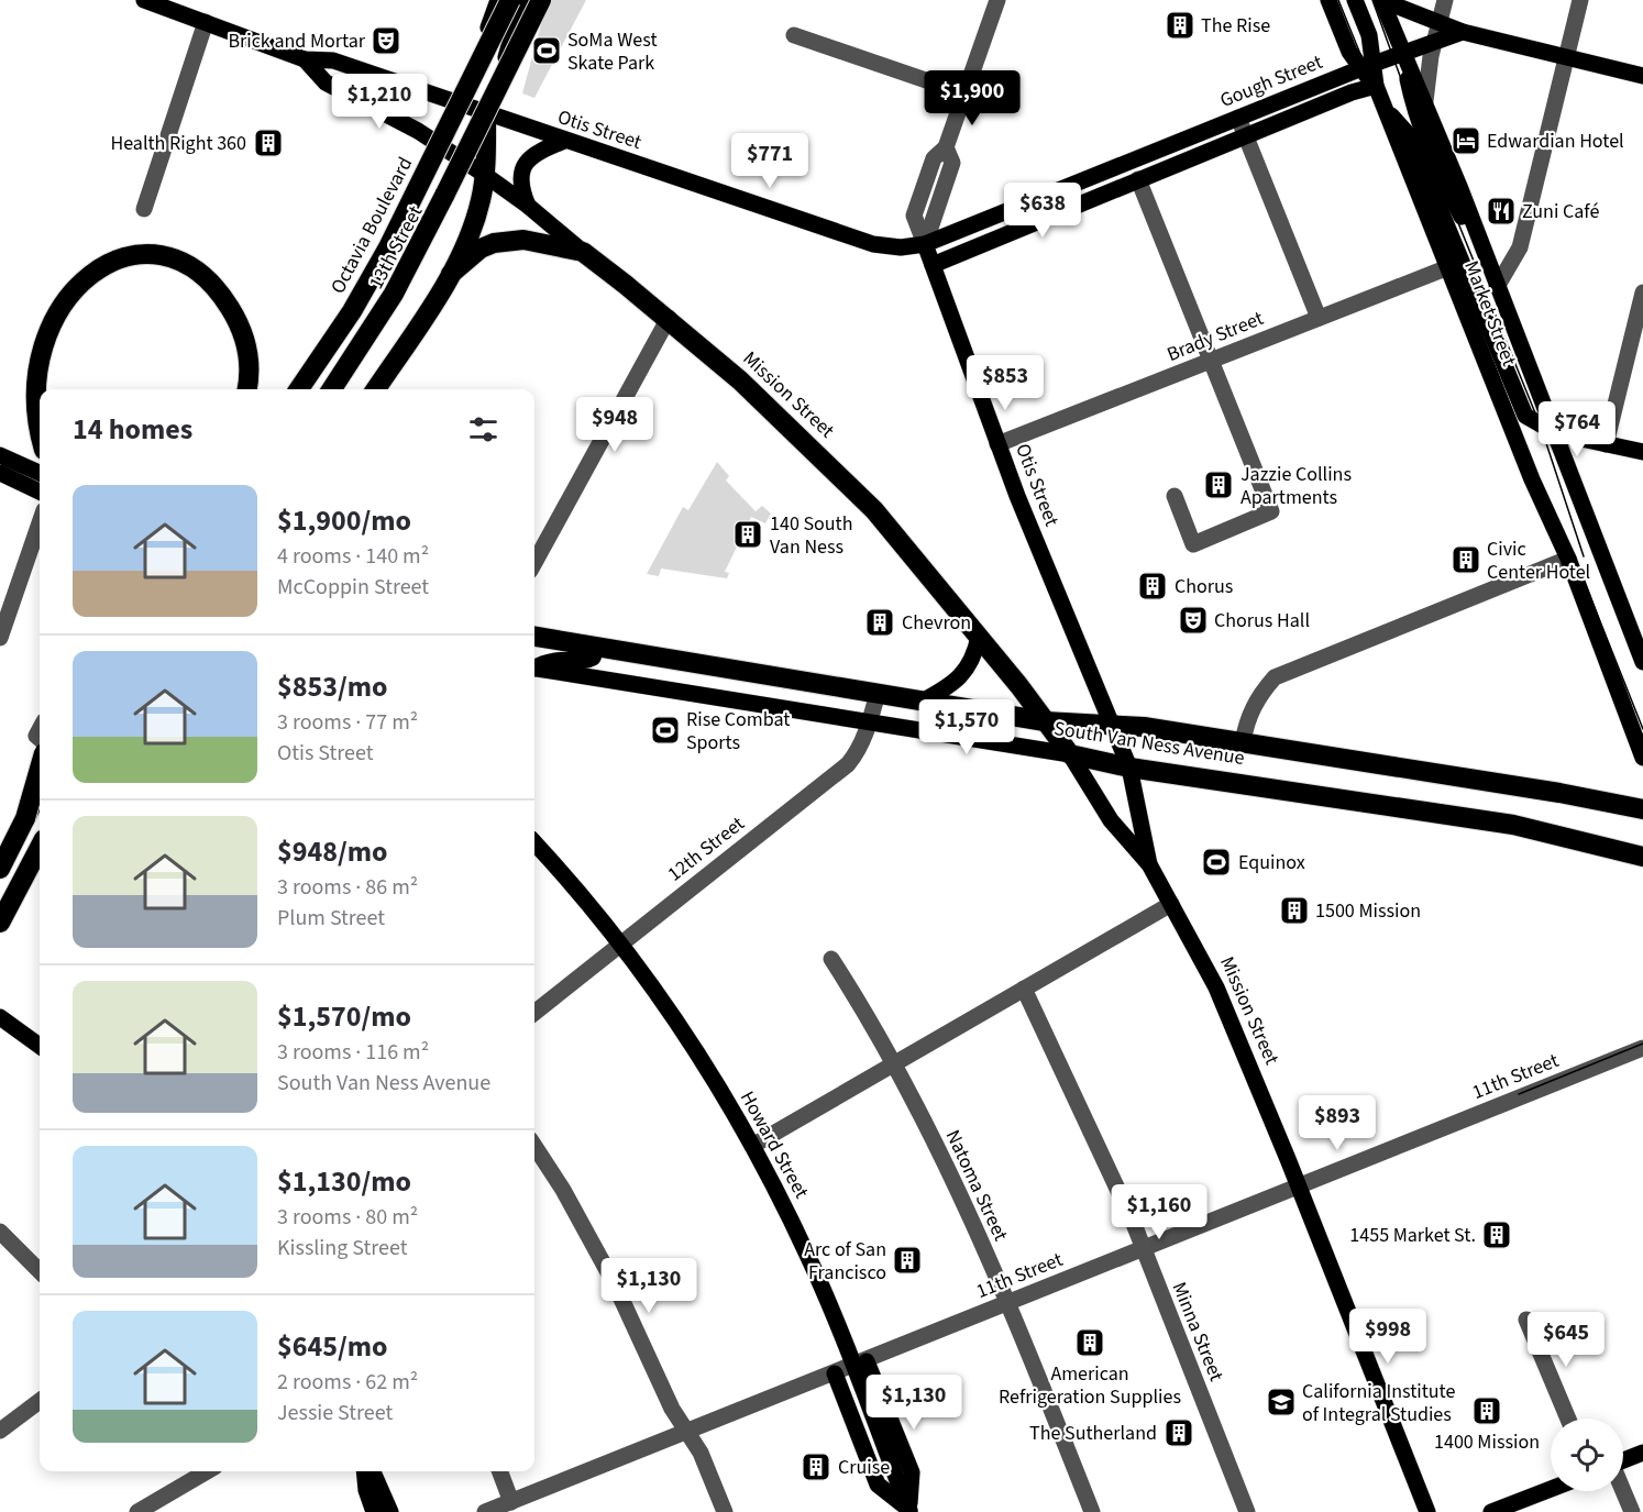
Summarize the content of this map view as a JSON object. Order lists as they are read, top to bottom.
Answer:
{
  "streets": {
    "highway": ["Octavia Boulevard", "Mission Street", "South Van Ness Avenue"],
    "main road": [
      "Gough Street",
      "Otis Street",
      "13th Street",
      "Market Street",
      "Howard Street"
    ],
    "street": [
      "Brady Street",
      "12th Street",
      "11th Street",
      "Natoma Street",
      "Minna Street"
    ]
  },
  "crossings": [
    ["Gough Street", "Otis Street"],
    ["Gough Street", "Market Street"],
    ["Otis Street", "13th Street"],
    ["Otis Street", "Brady Street"],
    ["Otis Street", "Mission Street"],
    ["Otis Street", "South Van Ness Avenue"],
    ["13th Street", "Mission Street"],
    ["Market Street", "Brady Street"],
    ["Mission Street", "South Van Ness Avenue"],
    ["Mission Street", "11th Street"],
    ["South Van Ness Avenue", "12th Street"],
    ["12th Street", "Howard Street"],
    ["11th Street", "Howard Street"],
    ["11th Street", "Natoma Street"],
    ["11th Street", "Minna Street"]
  ],
  "places": {
    "building": [
      "The Rise",
      "Health Right 360",
      "Jazzie Collins Apartments",
      "140 South Van Ness",
      "Civic Center Hotel",
      "Chorus",
      "Chevron",
      "1500 Mission",
      "1455 Market St.",
      "Arc of San Francisco",
      "American Refrigeration Supplies",
      "1400 Mission",
      "The Sutherland",
      "Cruise"
    ],
    "theatre": ["Brick and Mortar", "Chorus Hall"],
    "sports": ["SoMa West Skate Park", "Rise Combat Sports", "Equinox"],
    "hotel": ["Edwardian Hotel"],
    "restaurant": ["Zuni Café"],
    "school or university": ["California Institute of Integral Studies"]
  },
  "page": {
    "price": [
      "$1,900",
      "$1,210",
      "$771",
      "$638",
      "$853",
      "$948",
      "$764",
      "$1,570",
      "$893",
      "$1,160",
      "$1,130",
      "$998",
      "$645",
      "$1,130"
    ],
    "heading": "14 homes",
    "list": [
      {
        "name": "$1,900/mo",
        "note": "4 rooms · 140 m² · McCoppin Street"
      },
      {
        "name": "$853/mo",
        "note": "3 rooms · 77 m² · Otis Street"
      },
      {
        "name": "$948/mo",
        "note": "3 rooms · 86 m² · Plum Street"
      },
      {
        "name": "$1,570/mo",
        "note": "3 rooms · 116 m² · South Van Ness Avenue"
      },
      {
        "name": "$1,130/mo",
        "note": "3 rooms · 80 m² · Kissling Street"
      },
      {
        "name": "$645/mo",
        "note": "2 rooms · 62 m² · Jessie Street"
      }
    ]
  }
}
